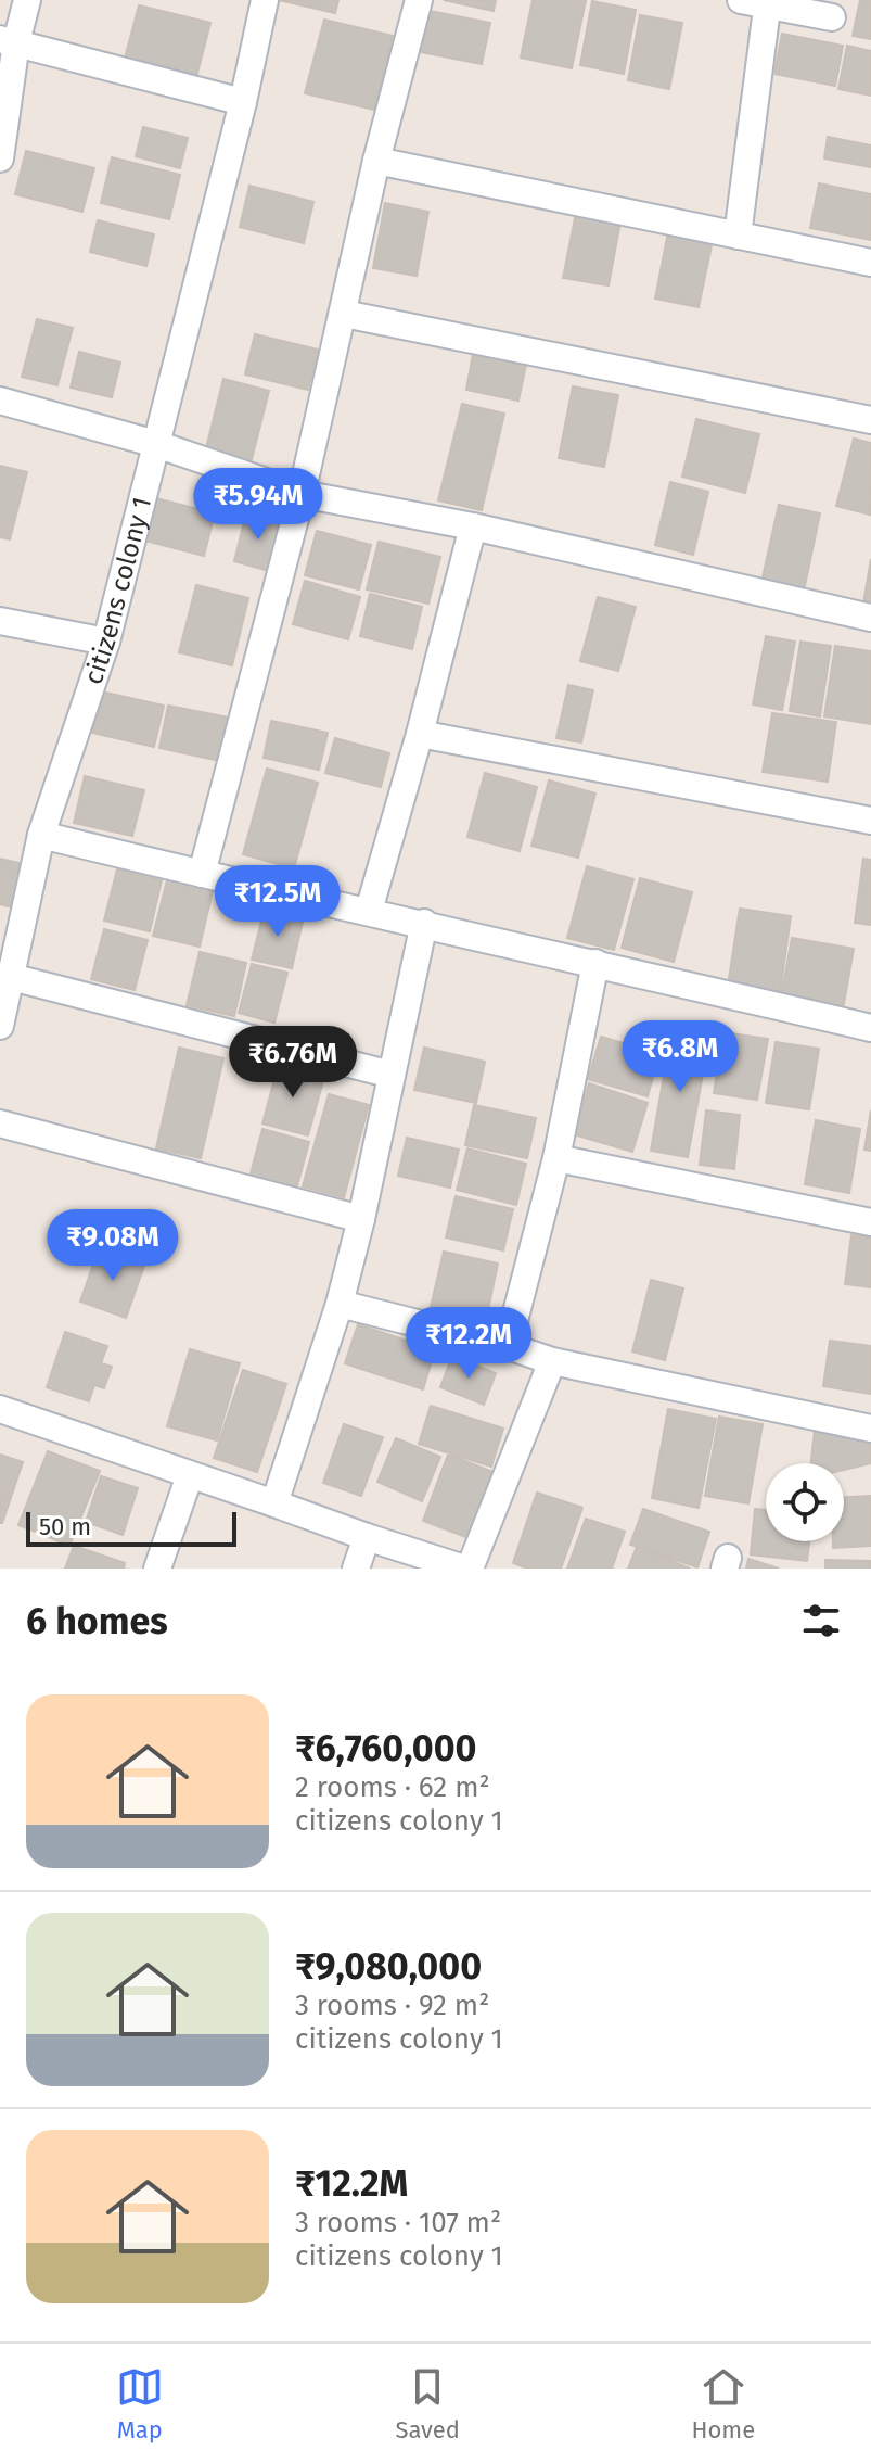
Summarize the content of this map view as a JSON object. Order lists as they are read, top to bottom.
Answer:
{
  "streets": {
    "street": ["citizens colony 1"]
  },
  "scale_bar": "50 m",
  "page": {
    "price": [
      "₹5.94M",
      "₹12.5M",
      "₹6.8M",
      "₹6.76M",
      "₹9.08M",
      "₹12.2M"
    ],
    "scale": "50 m",
    "heading": "6 homes",
    "list": [
      {
        "name": "₹6,760,000",
        "note": "2 rooms · 62 m² · citizens colony 1"
      },
      {
        "name": "₹9,080,000",
        "note": "3 rooms · 92 m² · citizens colony 1"
      },
      {
        "name": "₹12.2M",
        "note": "3 rooms · 107 m² · citizens colony 1"
      }
    ],
    "tabs": ["Map", "Saved", "Home"]
  }
}
